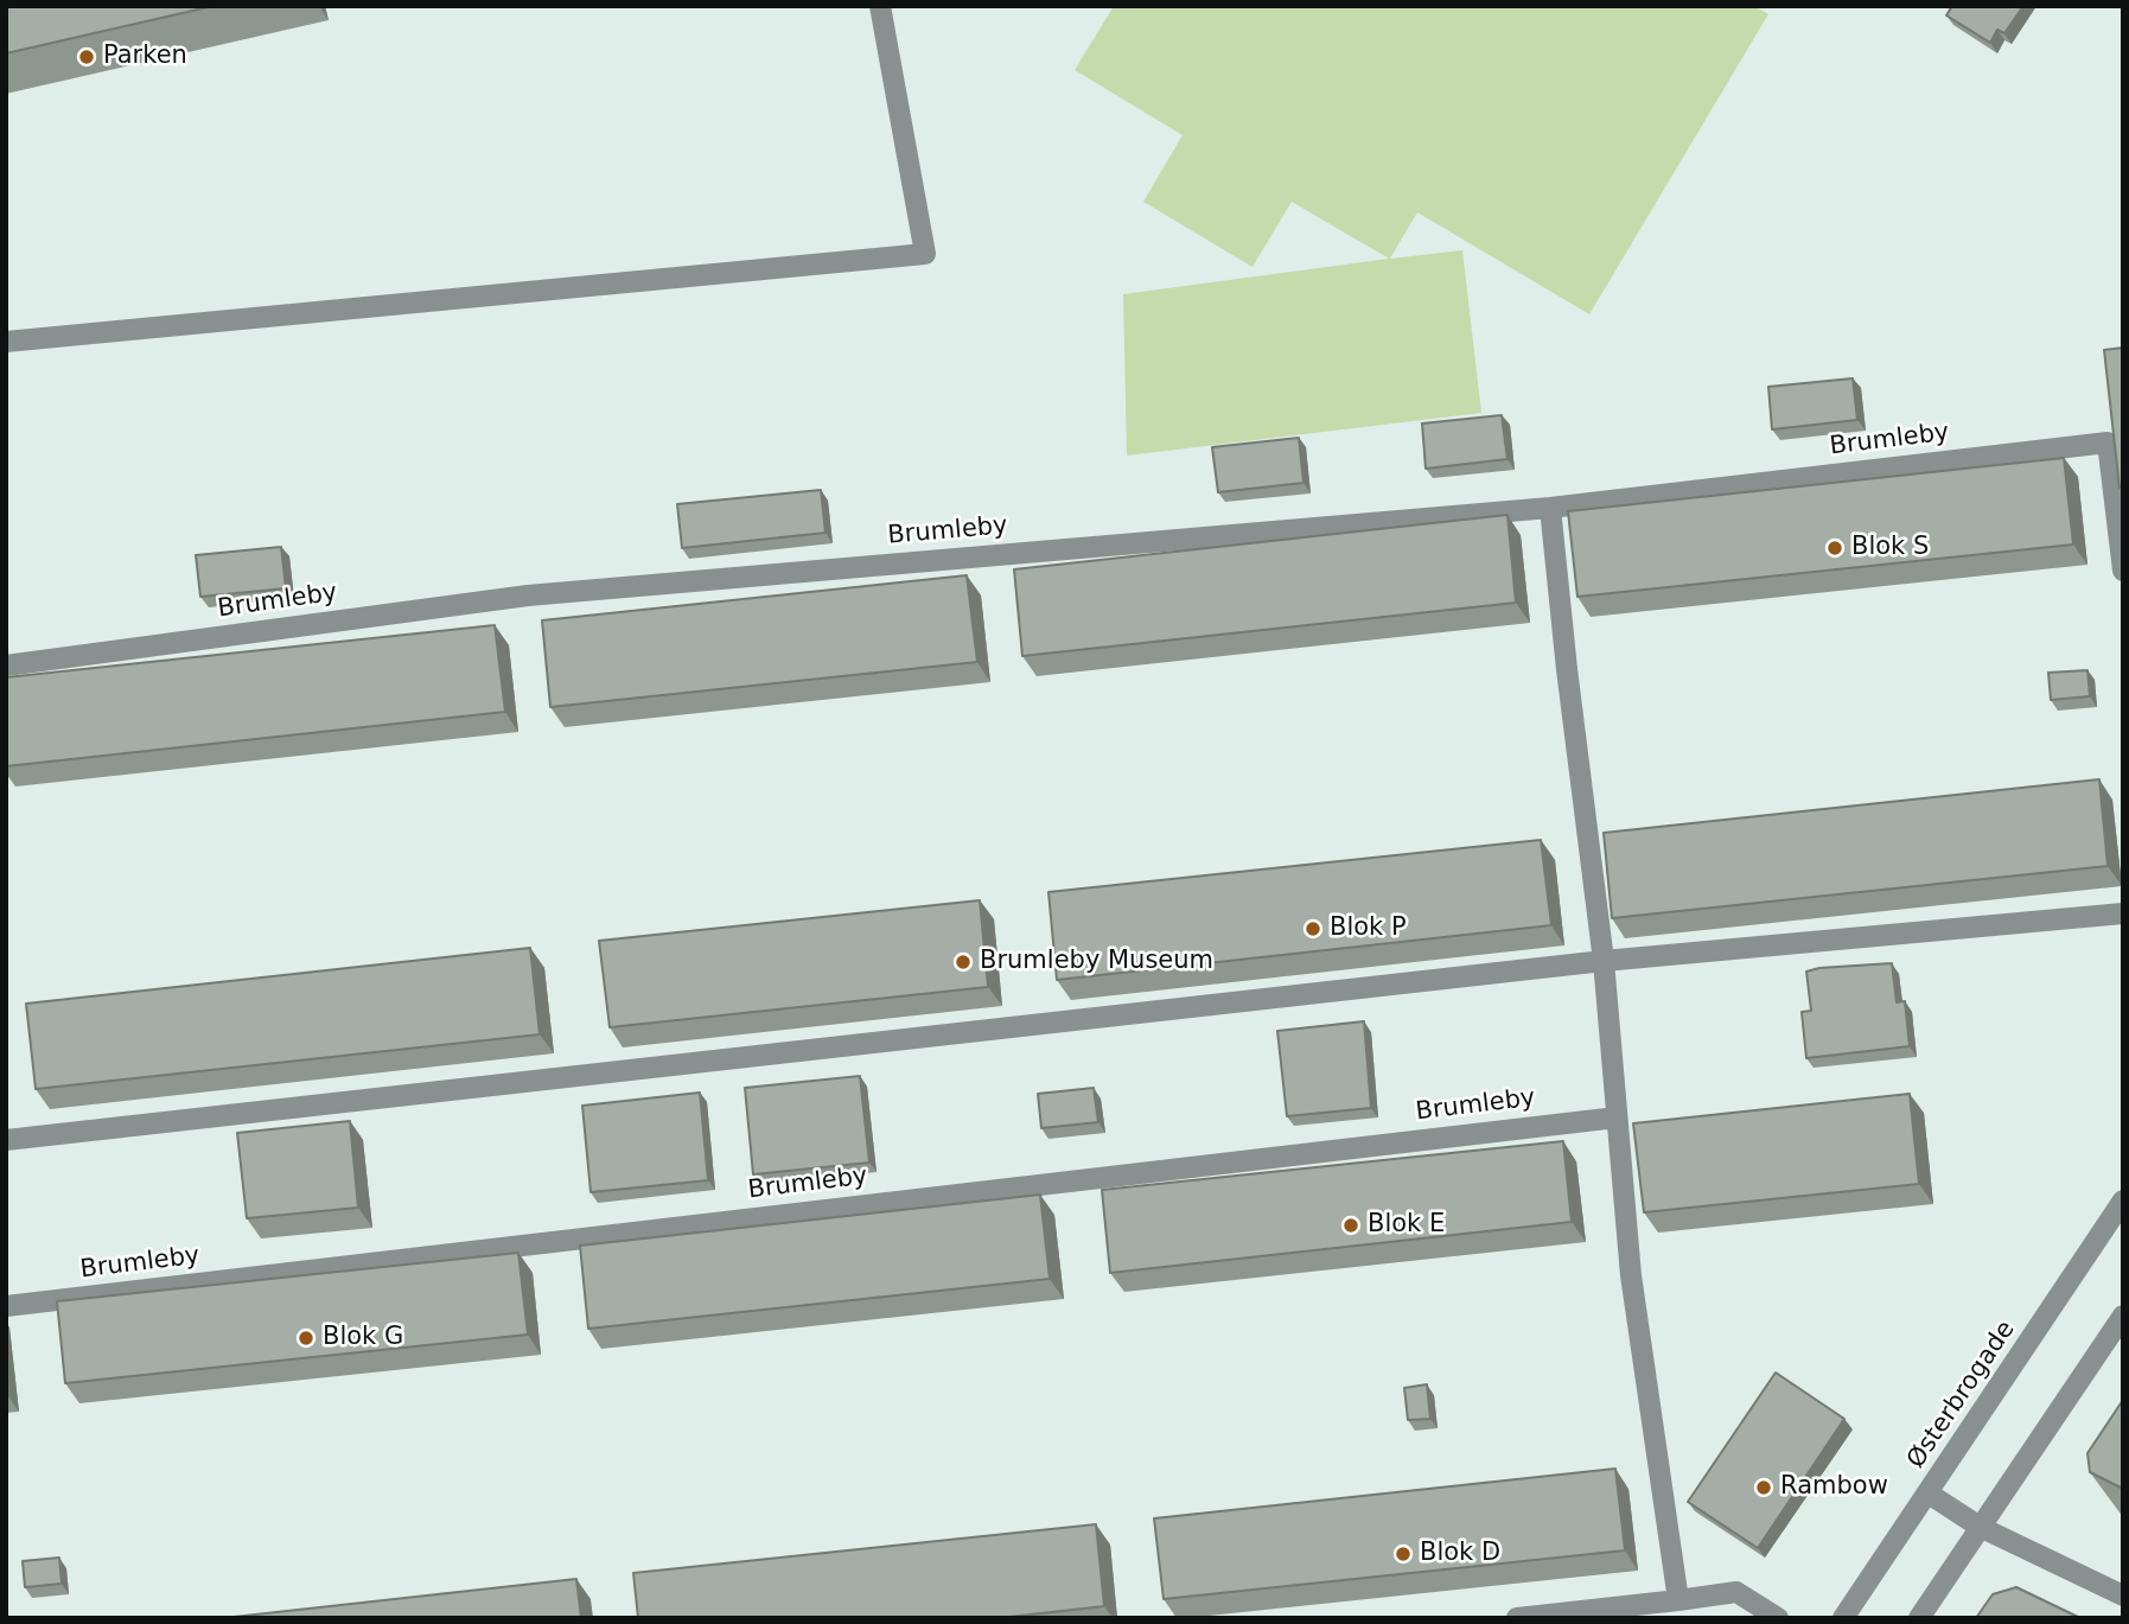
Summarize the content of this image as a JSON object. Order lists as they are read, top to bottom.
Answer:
{
  "streets": {
    "street": ["Brumleby", "Østerbrogade"]
  },
  "places": [
    "Parken",
    "Blok S",
    "Blok P",
    "Brumleby Museum",
    "Blok E",
    "Blok G",
    "Rambow",
    "Blok D"
  ]
}
